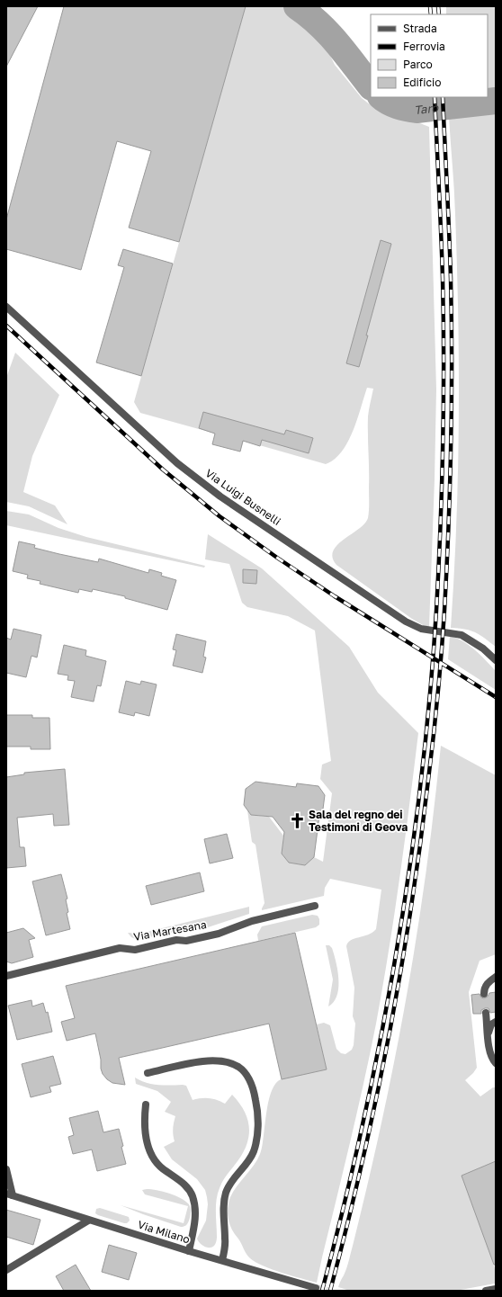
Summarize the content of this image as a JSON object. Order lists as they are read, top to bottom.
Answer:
{
  "streets": {
    "street": ["Via Luigi Busnelli", "Via Martesana", "Via Milano"]
  },
  "water": ["Tarò"],
  "places": {
    "church": ["Sala del regno dei Testimoni di Geova"]
  },
  "legend": [
    "Strada",
    "Ferrovia",
    "Parco",
    "Edificio"
  ]
}
